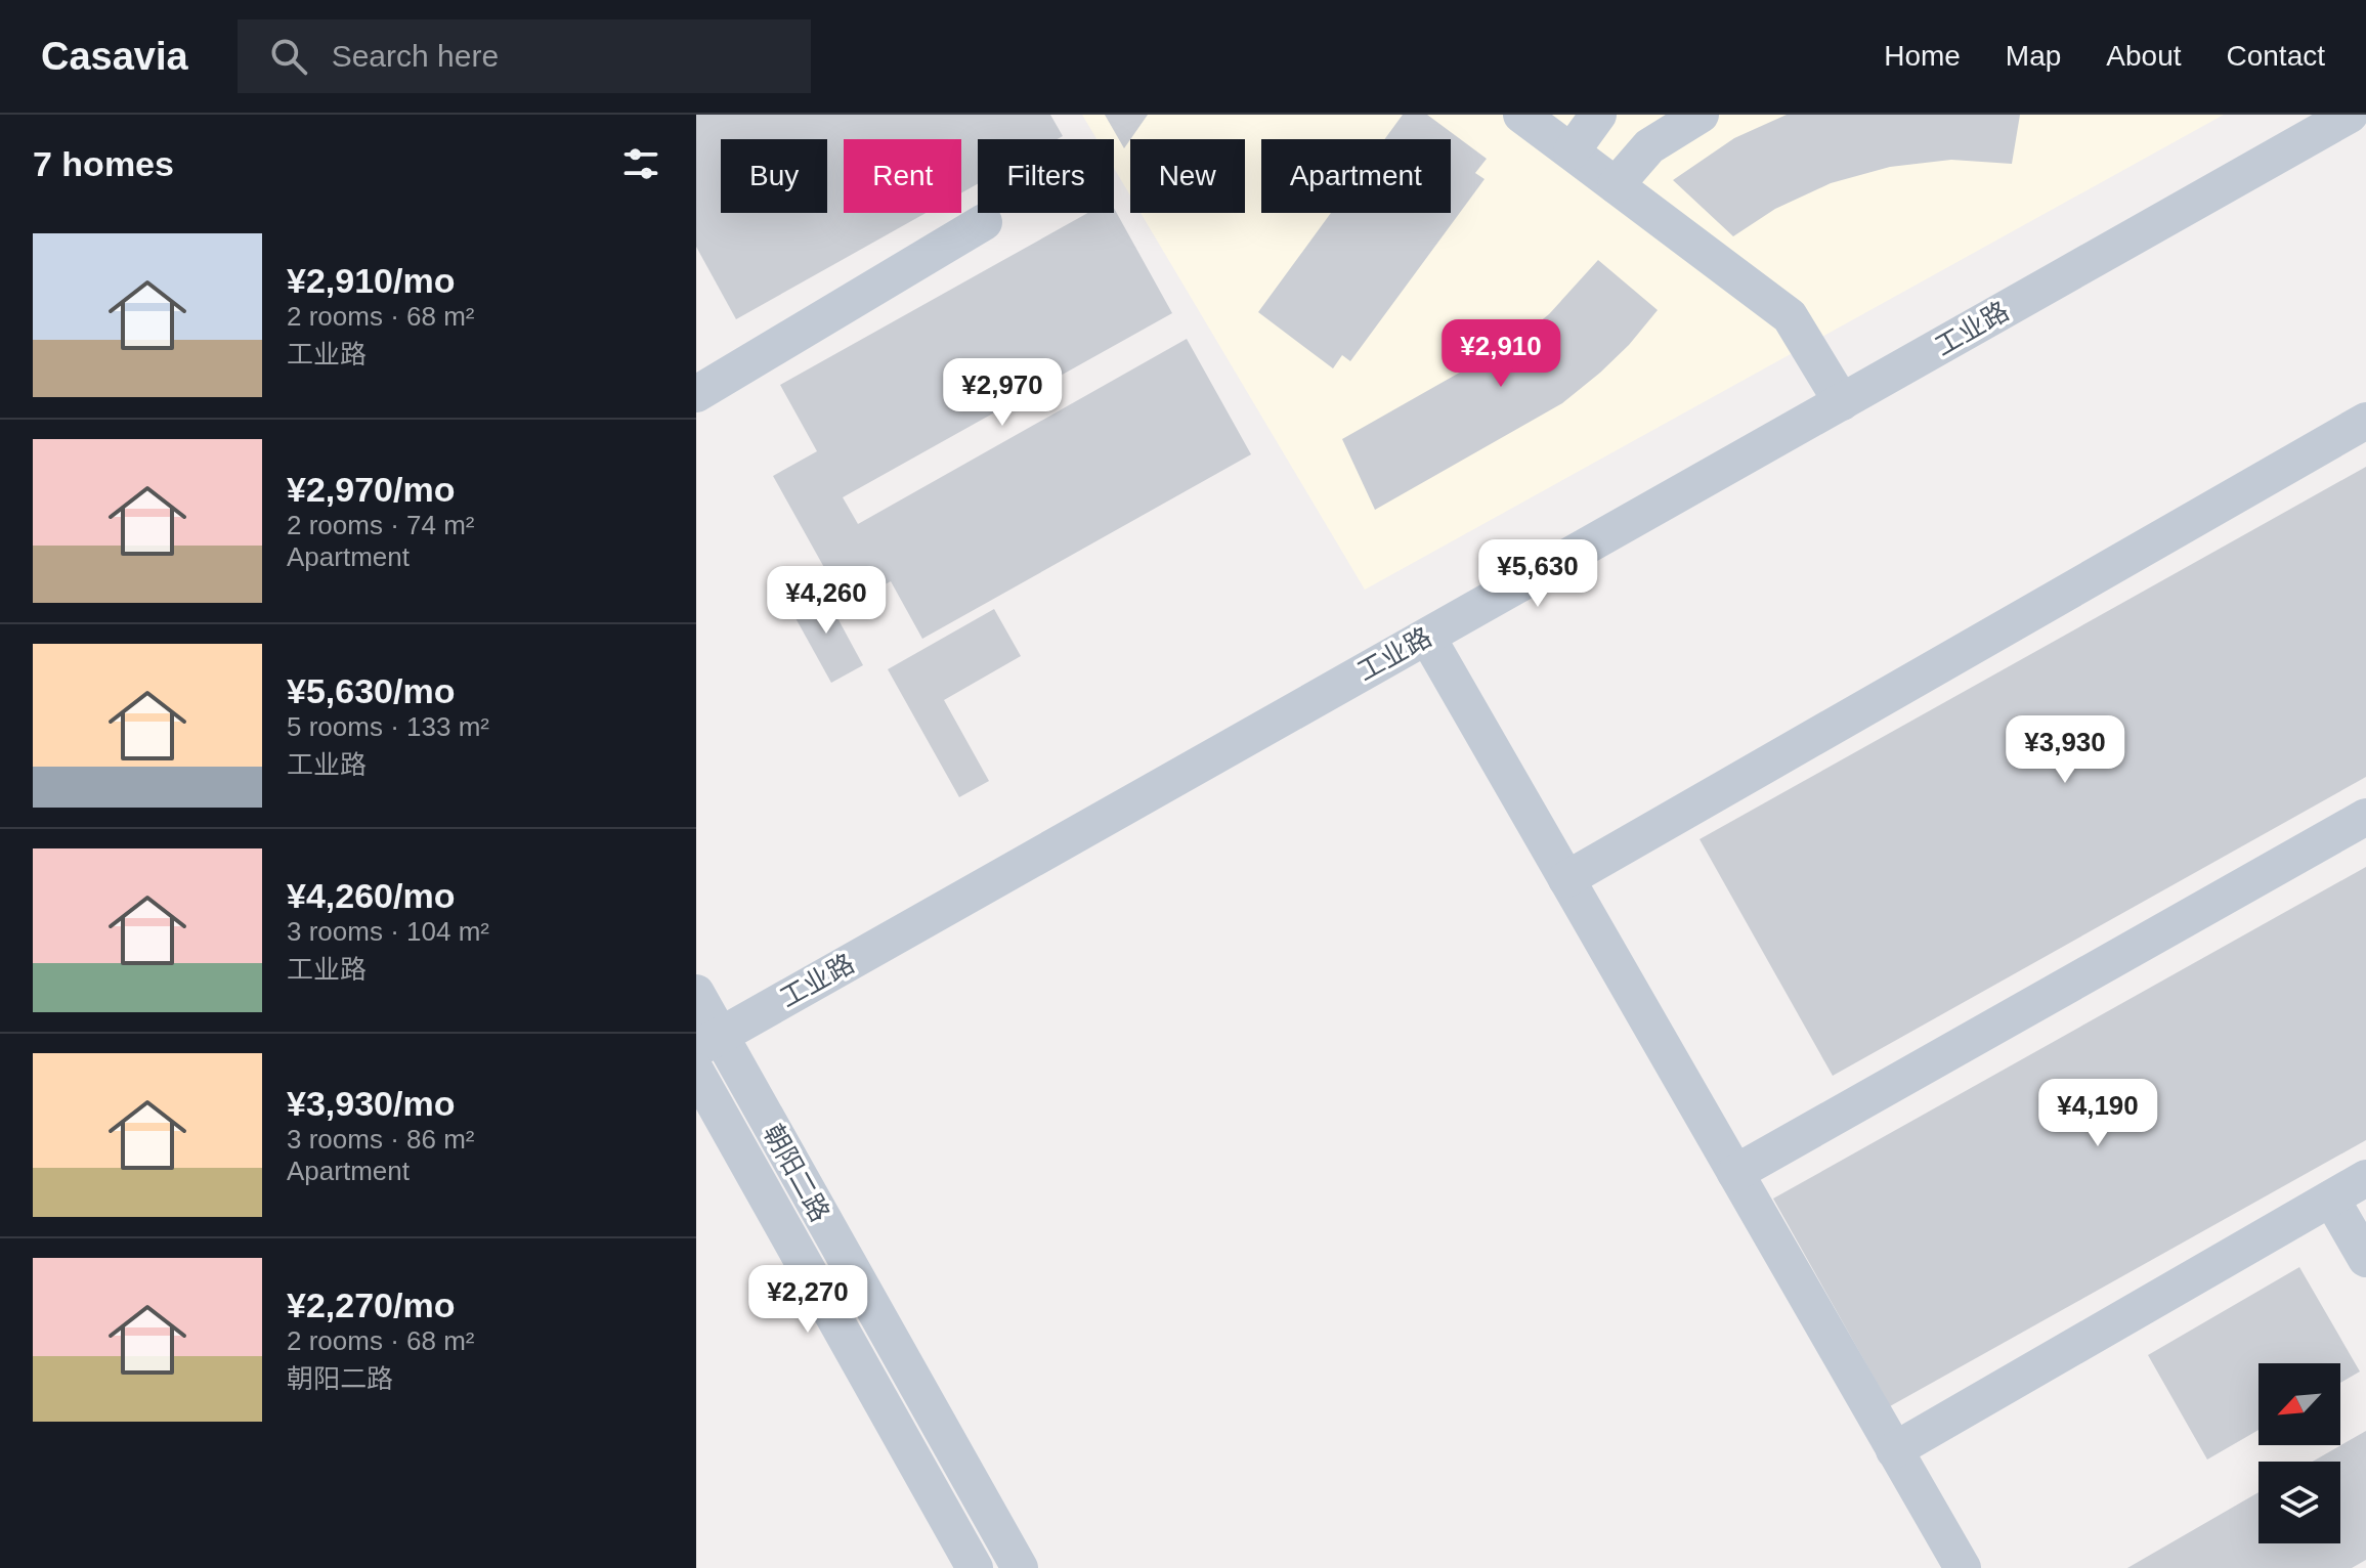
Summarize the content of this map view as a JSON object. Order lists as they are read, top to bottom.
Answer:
{
  "streets": {
    "street": ["工业路", "朝阳二路"]
  },
  "crossings": [
    ["工业路", "朝阳二路"]
  ],
  "north": "bottom left",
  "page": {
    "header": "Casavia",
    "search": "Search here",
    "nav": [
      "Home",
      "Map",
      "About",
      "Contact"
    ],
    "heading": "7 homes",
    "chip": [
      "Buy",
      "Rent",
      "Filters",
      "New",
      "Apartment"
    ],
    "list": [
      {
        "name": "¥2,910/mo",
        "note": "2 rooms · 68 m² · 工业路"
      },
      {
        "name": "¥2,970/mo",
        "note": "2 rooms · 74 m² · Apartment"
      },
      {
        "name": "¥5,630/mo",
        "note": "5 rooms · 133 m² · 工业路"
      },
      {
        "name": "¥4,260/mo",
        "note": "3 rooms · 104 m² · 工业路"
      },
      {
        "name": "¥3,930/mo",
        "note": "3 rooms · 86 m² · Apartment"
      },
      {
        "name": "¥2,270/mo",
        "note": "2 rooms · 68 m² · 朝阳二路"
      }
    ],
    "price": [
      "¥2,910",
      "¥2,970",
      "¥5,630",
      "¥4,260",
      "¥3,930",
      "¥4,190",
      "¥2,270"
    ]
  }
}
